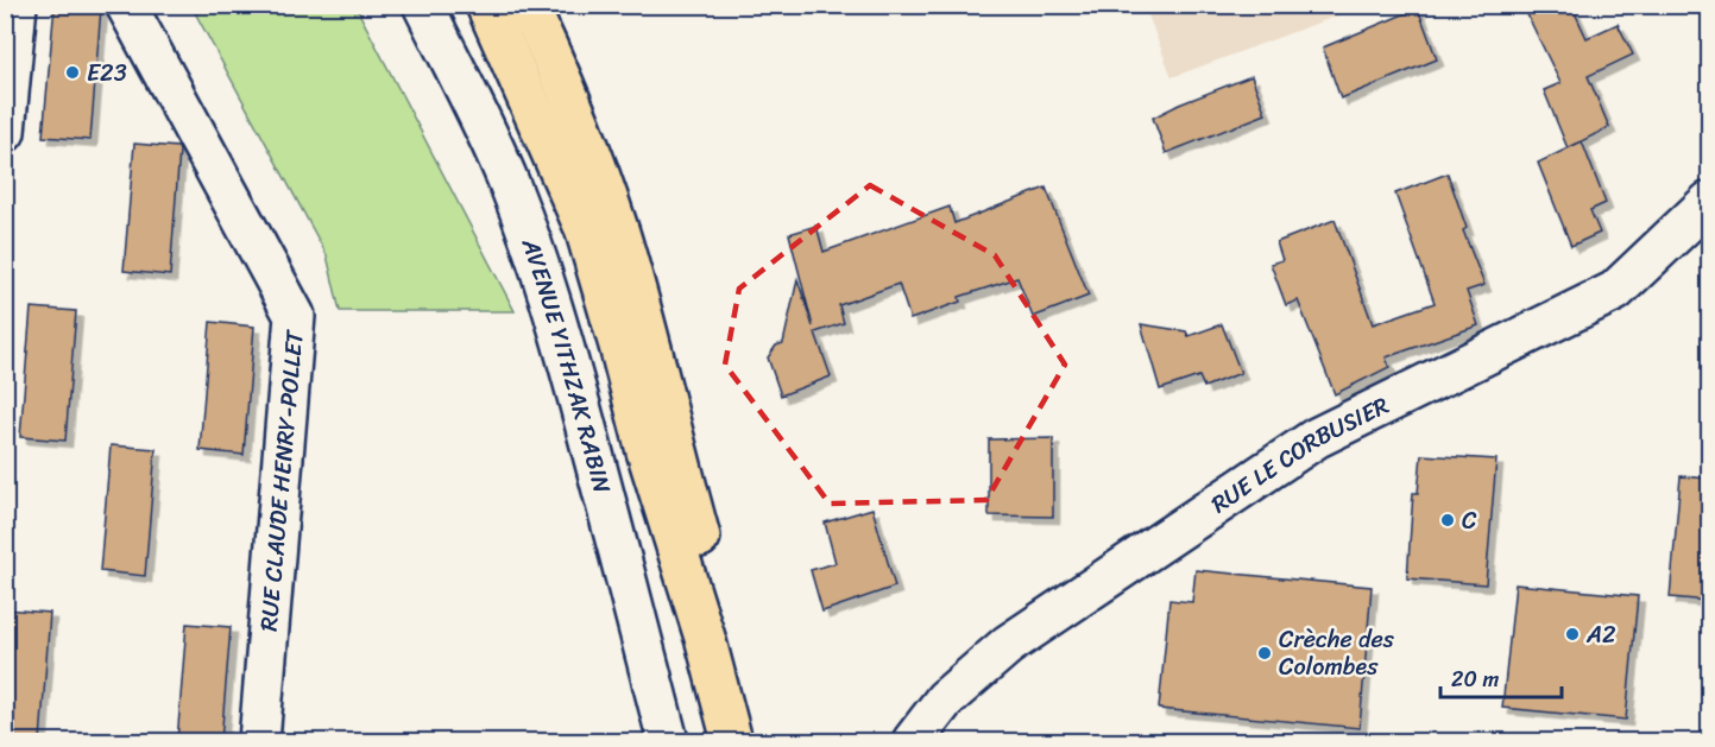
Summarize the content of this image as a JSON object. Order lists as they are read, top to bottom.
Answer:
{
  "streets": {
    "street": ["AVENUE YITHZAK RABIN", "RUE LE CORBUSIER", "RUE CLAUDE HENRY-POLLET"]
  },
  "places": [
    "E23",
    "C",
    "A2",
    "Crèche des Colombes"
  ],
  "scale_bar": "20 m"
}
